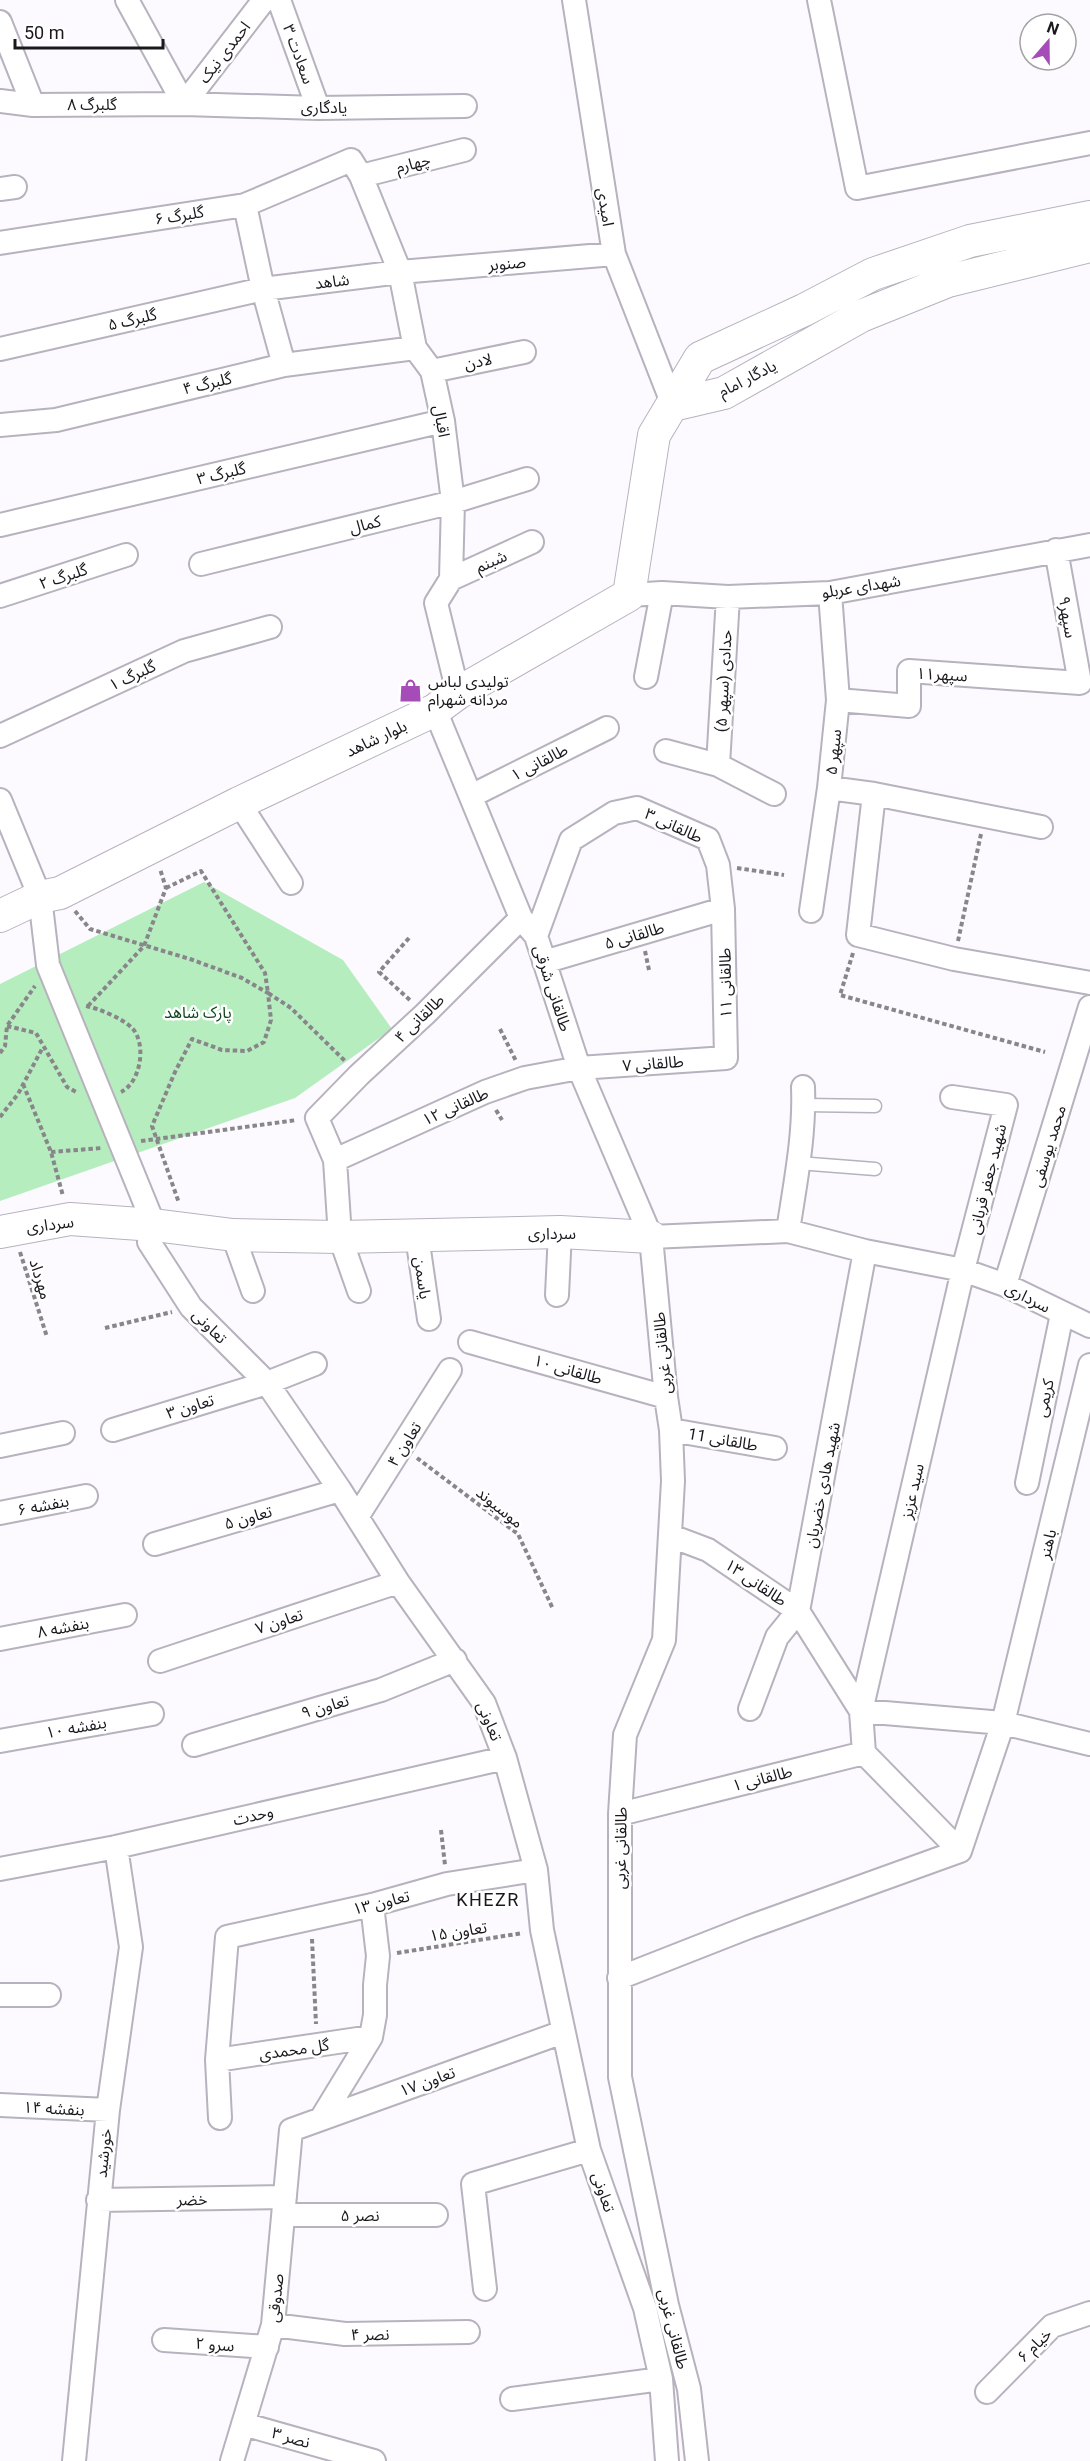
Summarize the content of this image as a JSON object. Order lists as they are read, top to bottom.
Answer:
{
  "streets": {
    "main road": ["یادگار امام", "بلوار شاهد", "سرداری"],
    "street": [
      "احمدی نیک",
      "سعادت ۳",
      "گلبرگ ۸",
      "یادگاری",
      "چهارم",
      "امیدی",
      "گلبرگ ۶",
      "صنوبر",
      "شاهد",
      "گلبرگ ۵",
      "لادن",
      "گلبرگ ۴",
      "اقبال",
      "گلبرگ ۳",
      "کمال",
      "شبنم",
      "گلبرگ ۲",
      "شهدای عربلو",
      "سپهر۹",
      "سپهر۱۱",
      "گلبرگ ۱",
      "حدادی (سپهر ۵)",
      "سپهر ۵",
      "طالقانی ۱",
      "طالقانی ۳",
      "طالقانی ۵",
      "طالقانی ۱۱",
      "طالقانی شرقی",
      "طالقانی ۴",
      "طالقانی ۷",
      "طالقانی ۱۲",
      "محمد یوسفی",
      "شهید جعفر قربانی",
      "یاسمن",
      "تعاونی",
      "طالقانی غربی",
      "طالقانی ۱۰",
      "کریمی",
      "تعاون ۳",
      "طالقانی 11",
      "تعاون ۴",
      "شهید هادی خضریان",
      "سید عزیز",
      "بنفشه ۶",
      "تعاون ۵",
      "باهنر",
      "طالقانی ۱۳",
      "تعاون ۷",
      "بنفشه ۸",
      "تعاون ۹",
      "بنفشه ۱۰",
      "وحدت",
      "تعاون ۱۳",
      "گل محمدی",
      "تعاون ۱۷",
      "بنفشه ۱۴",
      "خورشید",
      "خضر",
      "نصر ۵",
      "صدوقی",
      "نصر ۴",
      "سرو ۲",
      "خیام ۶",
      "نصر ۳"
    ],
    "path": ["مهرداد", "موسیوند", "تعاون ۱۵"]
  },
  "crossings": [
    ["احمدی نیک", "گلبرگ ۸"],
    ["احمدی نیک", "یادگاری"],
    ["سعادت ۳", "یادگاری"],
    ["گلبرگ ۸", "یادگاری"],
    ["چهارم", "گلبرگ ۶"],
    ["چهارم", "اقبال"],
    ["امیدی", "صنوبر"],
    ["امیدی", "یادگار امام"],
    ["گلبرگ ۶", "اقبال"],
    ["صنوبر", "شاهد"],
    ["صنوبر", "اقبال"],
    ["شاهد", "گلبرگ ۵"],
    ["شاهد", "اقبال"],
    ["لادن", "اقبال"],
    ["گلبرگ ۴", "اقبال"],
    ["اقبال", "گلبرگ ۳"],
    ["اقبال", "کمال"],
    ["اقبال", "شبنم"],
    ["اقبال", "بلوار شاهد"],
    ["اقبال", "طالقانی شرقی"],
    ["شهدای عربلو", "سپهر۹"],
    ["شهدای عربلو", "حدادی (سپهر ۵)"],
    ["شهدای عربلو", "بلوار شاهد"],
    ["شهدای عربلو", "سپهر ۵"],
    ["سپهر۹", "سپهر۱۱"],
    ["سپهر۱۱", "سپهر ۵"],
    ["بلوار شاهد", "طالقانی شرقی"],
    ["بلوار شاهد", "تعاونی"],
    ["طالقانی ۱", "طالقانی شرقی"],
    ["طالقانی ۱", "طالقانی غربی"],
    ["طالقانی ۳", "طالقانی ۵"],
    ["طالقانی ۳", "طالقانی ۱۱"],
    ["طالقانی ۳", "طالقانی شرقی"],
    ["طالقانی ۵", "طالقانی ۱۱"],
    ["طالقانی ۵", "طالقانی شرقی"],
    ["طالقانی ۱۱", "طالقانی ۷"],
    ["طالقانی شرقی", "طالقانی ۴"],
    ["طالقانی شرقی", "طالقانی ۷"],
    ["طالقانی شرقی", "طالقانی ۱۲"],
    ["طالقانی شرقی", "سرداری"],
    ["طالقانی شرقی", "طالقانی غربی"],
    ["طالقانی ۷", "طالقانی ۱۲"],
    ["محمد یوسفی", "سرداری"],
    ["شهید جعفر قربانی", "سرداری"],
    ["شهید جعفر قربانی", "سید عزیز"],
    ["سرداری", "یاسمن"],
    ["سرداری", "مهرداد"],
    ["سرداری", "تعاونی"],
    ["سرداری", "طالقانی غربی"],
    ["سرداری", "کریمی"],
    ["سرداری", "شهید هادی خضریان"],
    ["سرداری", "سید عزیز"],
    ["تعاونی", "طالقانی غربی"],
    ["تعاونی", "تعاون ۳"],
    ["تعاونی", "تعاون ۴"],
    ["تعاونی", "تعاون ۵"],
    ["تعاونی", "تعاون ۷"],
    ["تعاونی", "تعاون ۹"],
    ["تعاونی", "وحدت"],
    ["تعاونی", "تعاون ۱۳"],
    ["تعاونی", "تعاون ۱۵"],
    ["تعاونی", "تعاون ۱۷"],
    ["طالقانی غربی", "طالقانی ۱۰"],
    ["طالقانی غربی", "طالقانی 11"],
    ["طالقانی غربی", "طالقانی ۱۳"],
    ["تعاون ۴", "موسیوند"],
    ["شهید هادی خضریان", "طالقانی ۱۳"],
    ["سید عزیز", "طالقانی ۱۳"],
    ["وحدت", "خورشید"],
    ["تعاون ۱۳", "گل محمدی"],
    ["تعاون ۱۷", "صدوقی"],
    ["بنفشه ۱۴", "خورشید"],
    ["خورشید", "خضر"],
    ["خضر", "نصر ۵"],
    ["خضر", "صدوقی"],
    ["نصر ۵", "صدوقی"],
    ["صدوقی", "نصر ۴"],
    ["صدوقی", "سرو ۲"],
    ["صدوقی", "نصر ۳"]
  ],
  "districts": ["KHEZR"],
  "parks": ["پارک شاهد"],
  "places": {
    "shop": ["تولیدی لباس مردانه شهرام"]
  },
  "scale_bar": "50 m",
  "north": "top"
}
